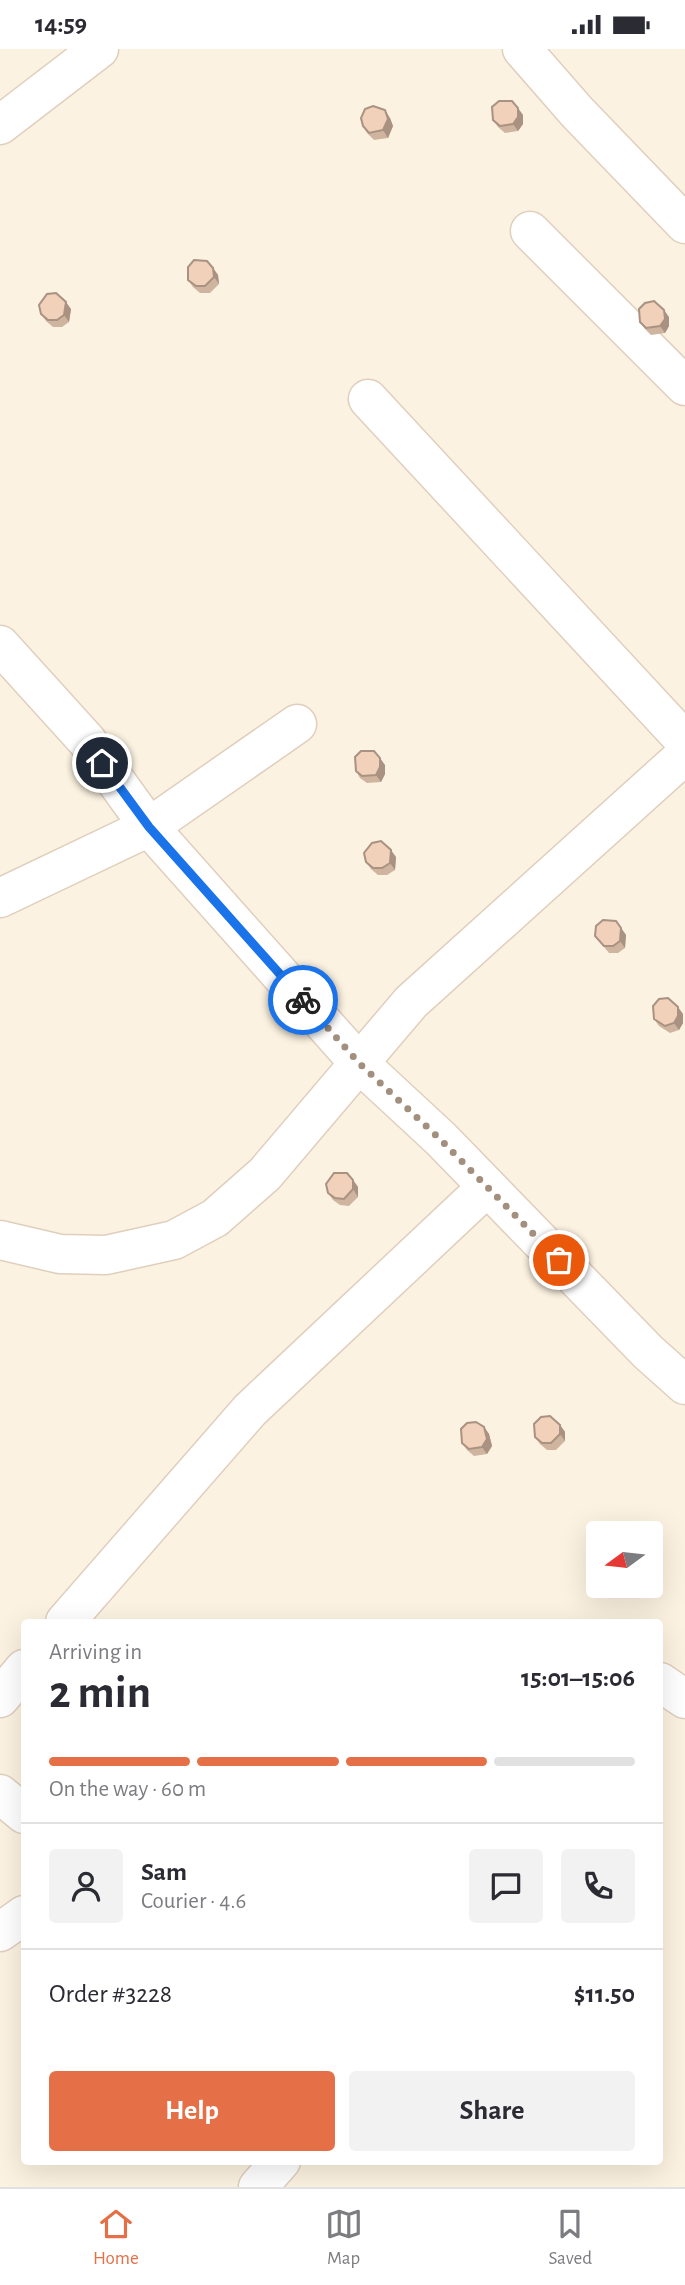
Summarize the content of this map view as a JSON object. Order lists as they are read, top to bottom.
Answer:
{
  "north": "left",
  "page": {
    "status": "14:59",
    "heading": ["2 min", "Arriving in", "15:01–15:06"],
    "panel": [
      "Sam",
      "Courier · 4.6",
      "Order #3228",
      "$11.50"
    ],
    "bar": "On the way · 60 m",
    "buttons": ["Help", "Share"],
    "tabs": ["Home", "Map", "Saved"]
  }
}
